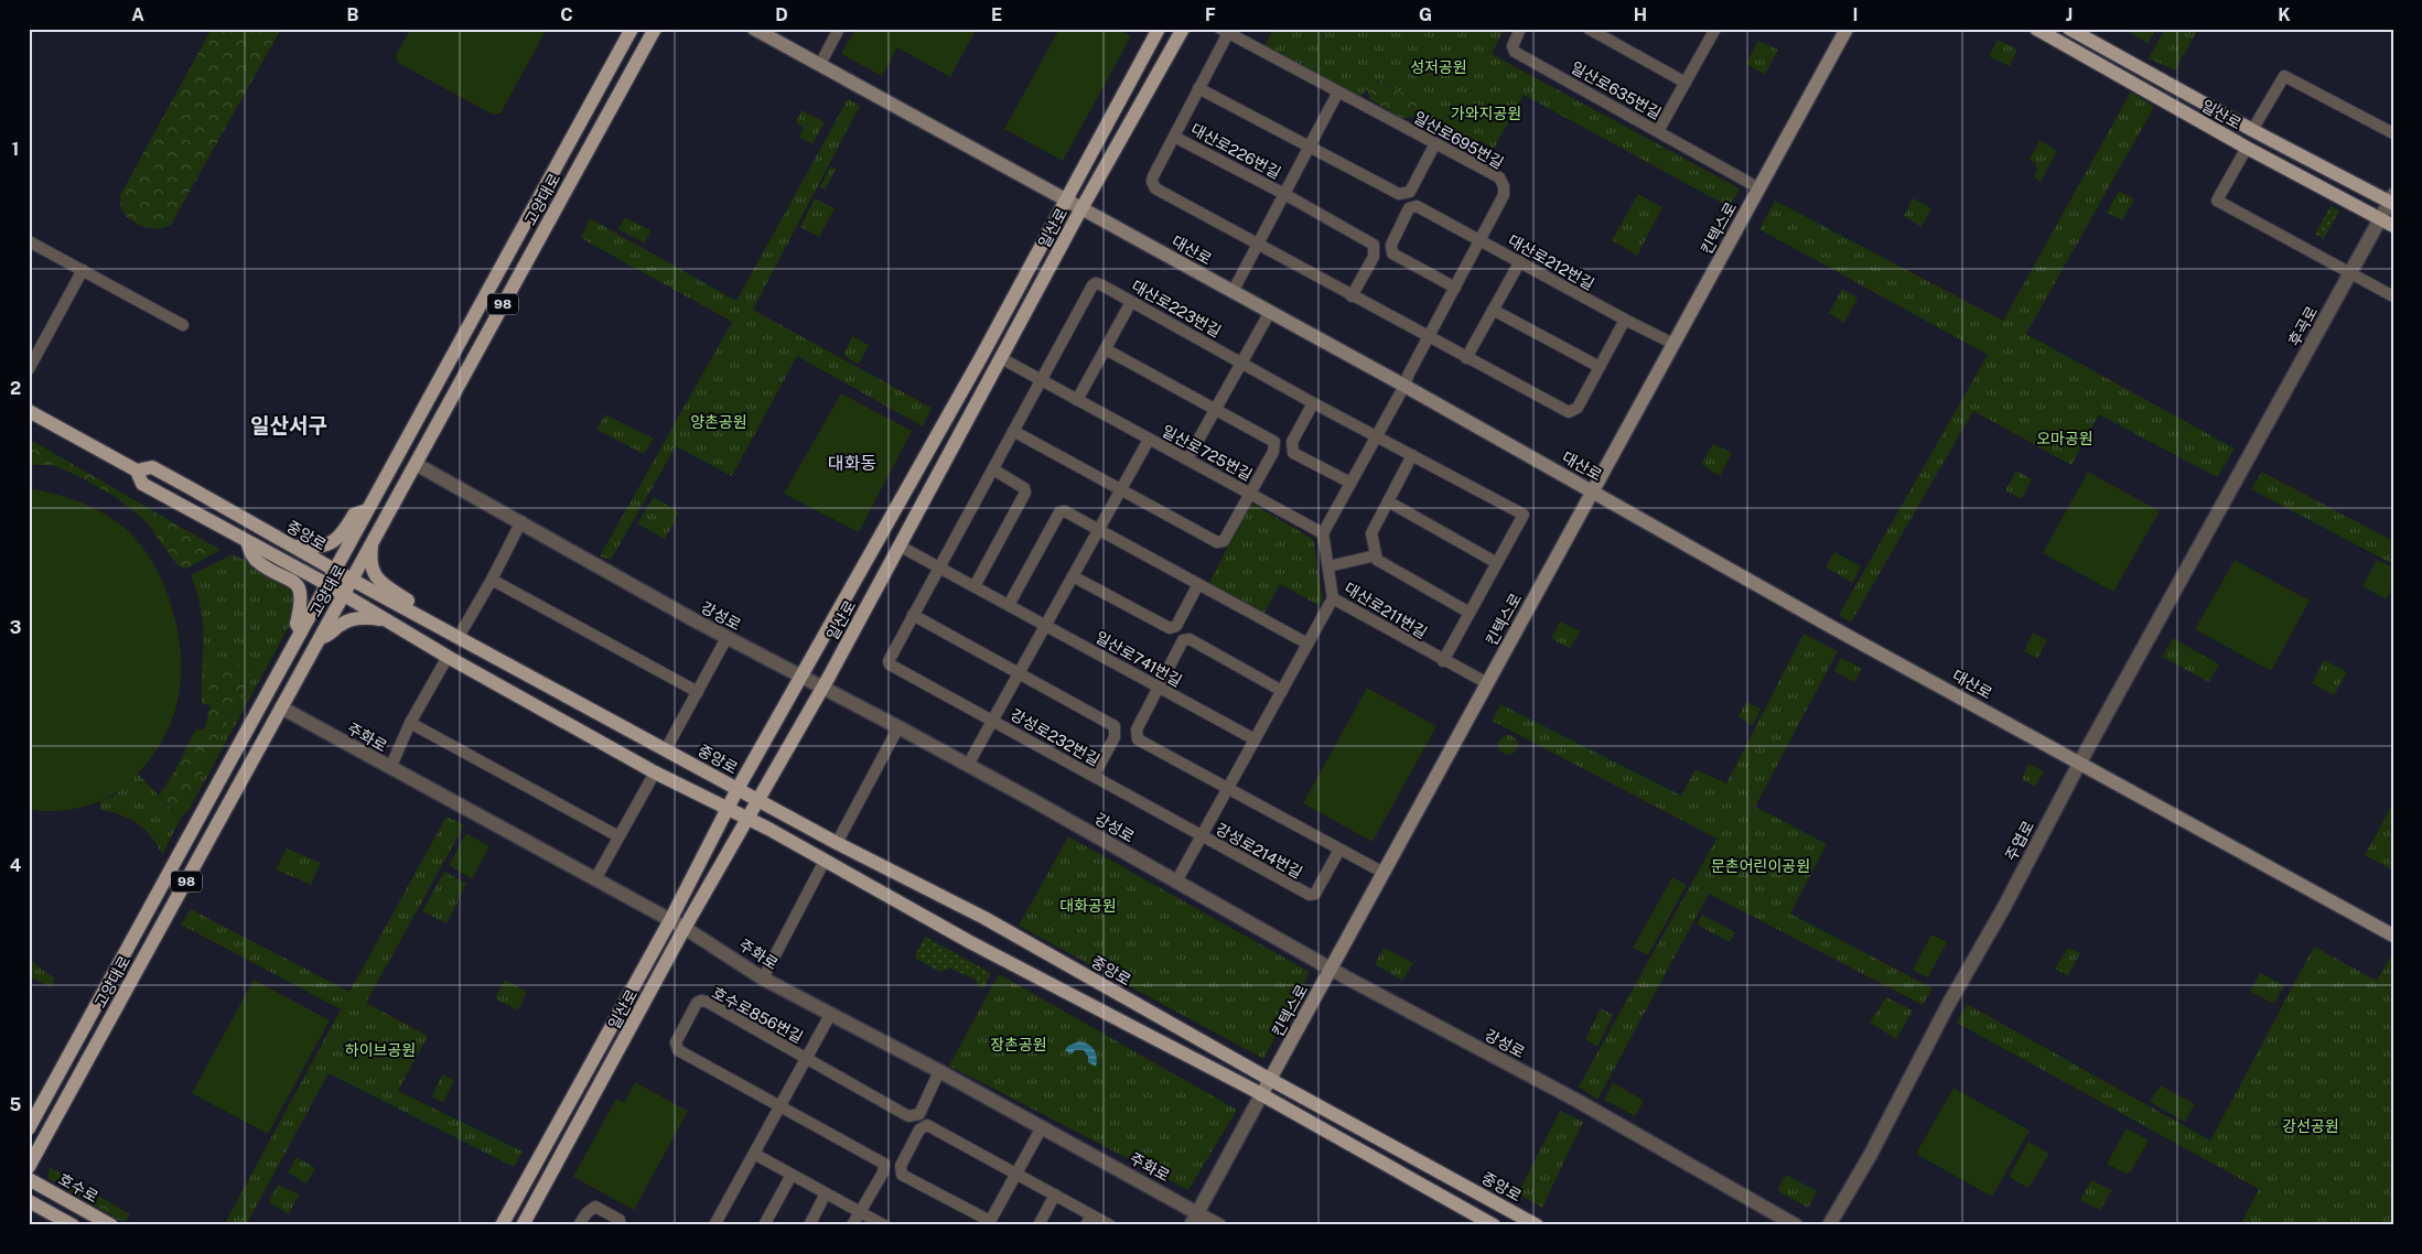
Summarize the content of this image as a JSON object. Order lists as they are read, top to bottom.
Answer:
{
  "streets": {
    "main road": [
      "일산로",
      "고양대로",
      "킨텍스로",
      "대산로",
      "98",
      "중앙로",
      "호수로"
    ],
    "street": [
      "일산로635번길",
      "일산로695번길",
      "대산로226번길",
      "대산로212번길",
      "대산로223번길",
      "후곡로",
      "일산로725번길",
      "대산로211번길",
      "강성로",
      "일산로741번길",
      "주화로",
      "강성로232번길",
      "주엽로",
      "강성로214번길",
      "호수로856번길"
    ]
  },
  "crossings": [
    ["일산로", "대산로"],
    ["일산로", "후곡로"],
    ["일산로", "일산로725번길"],
    ["일산로", "중앙로"],
    ["일산로", "강성로"],
    ["일산로", "일산로741번길"],
    ["일산로", "주화로"],
    ["일산로695번길", "대산로226번길"],
    ["일산로695번길", "대산로"],
    ["일산로695번길", "대산로212번길"],
    ["대산로226번길", "대산로"],
    ["고양대로", "중앙로"],
    ["고양대로", "강성로"],
    ["고양대로", "주화로"],
    ["킨텍스로", "대산로"],
    ["킨텍스로", "대산로212번길"],
    ["킨텍스로", "중앙로"],
    ["킨텍스로", "대산로211번길"],
    ["킨텍스로", "강성로"],
    ["킨텍스로", "주화로"],
    ["대산로", "주엽로"],
    ["대산로223번길", "일산로725번길"],
    ["후곡로", "주엽로"],
    ["일산로725번길", "대산로211번길"],
    ["일산로725번길", "강성로232번길"],
    ["대산로211번길", "강성로214번길"],
    ["강성로", "강성로232번길"],
    ["강성로", "강성로214번길"],
    ["일산로741번길", "강성로232번길"],
    ["일산로741번길", "강성로214번길"],
    ["주화로", "호수로856번길"],
    ["강성로232번길", "강성로214번길"]
  ],
  "districts": ["일산서구", "대화동"],
  "parks": [
    "성저공원",
    "가와지공원",
    "양촌공원",
    "오마공원",
    "문촌어린이공원",
    "대화공원",
    "장촌공원",
    "하이브공원",
    "강선공원"
  ],
  "grid": {
    "columns": [
      "A",
      "B",
      "C",
      "D",
      "E",
      "F",
      "G",
      "H",
      "I",
      "J",
      "K"
    ],
    "rows": [
      "1",
      "2",
      "3",
      "4",
      "5"
    ]
  }
}
